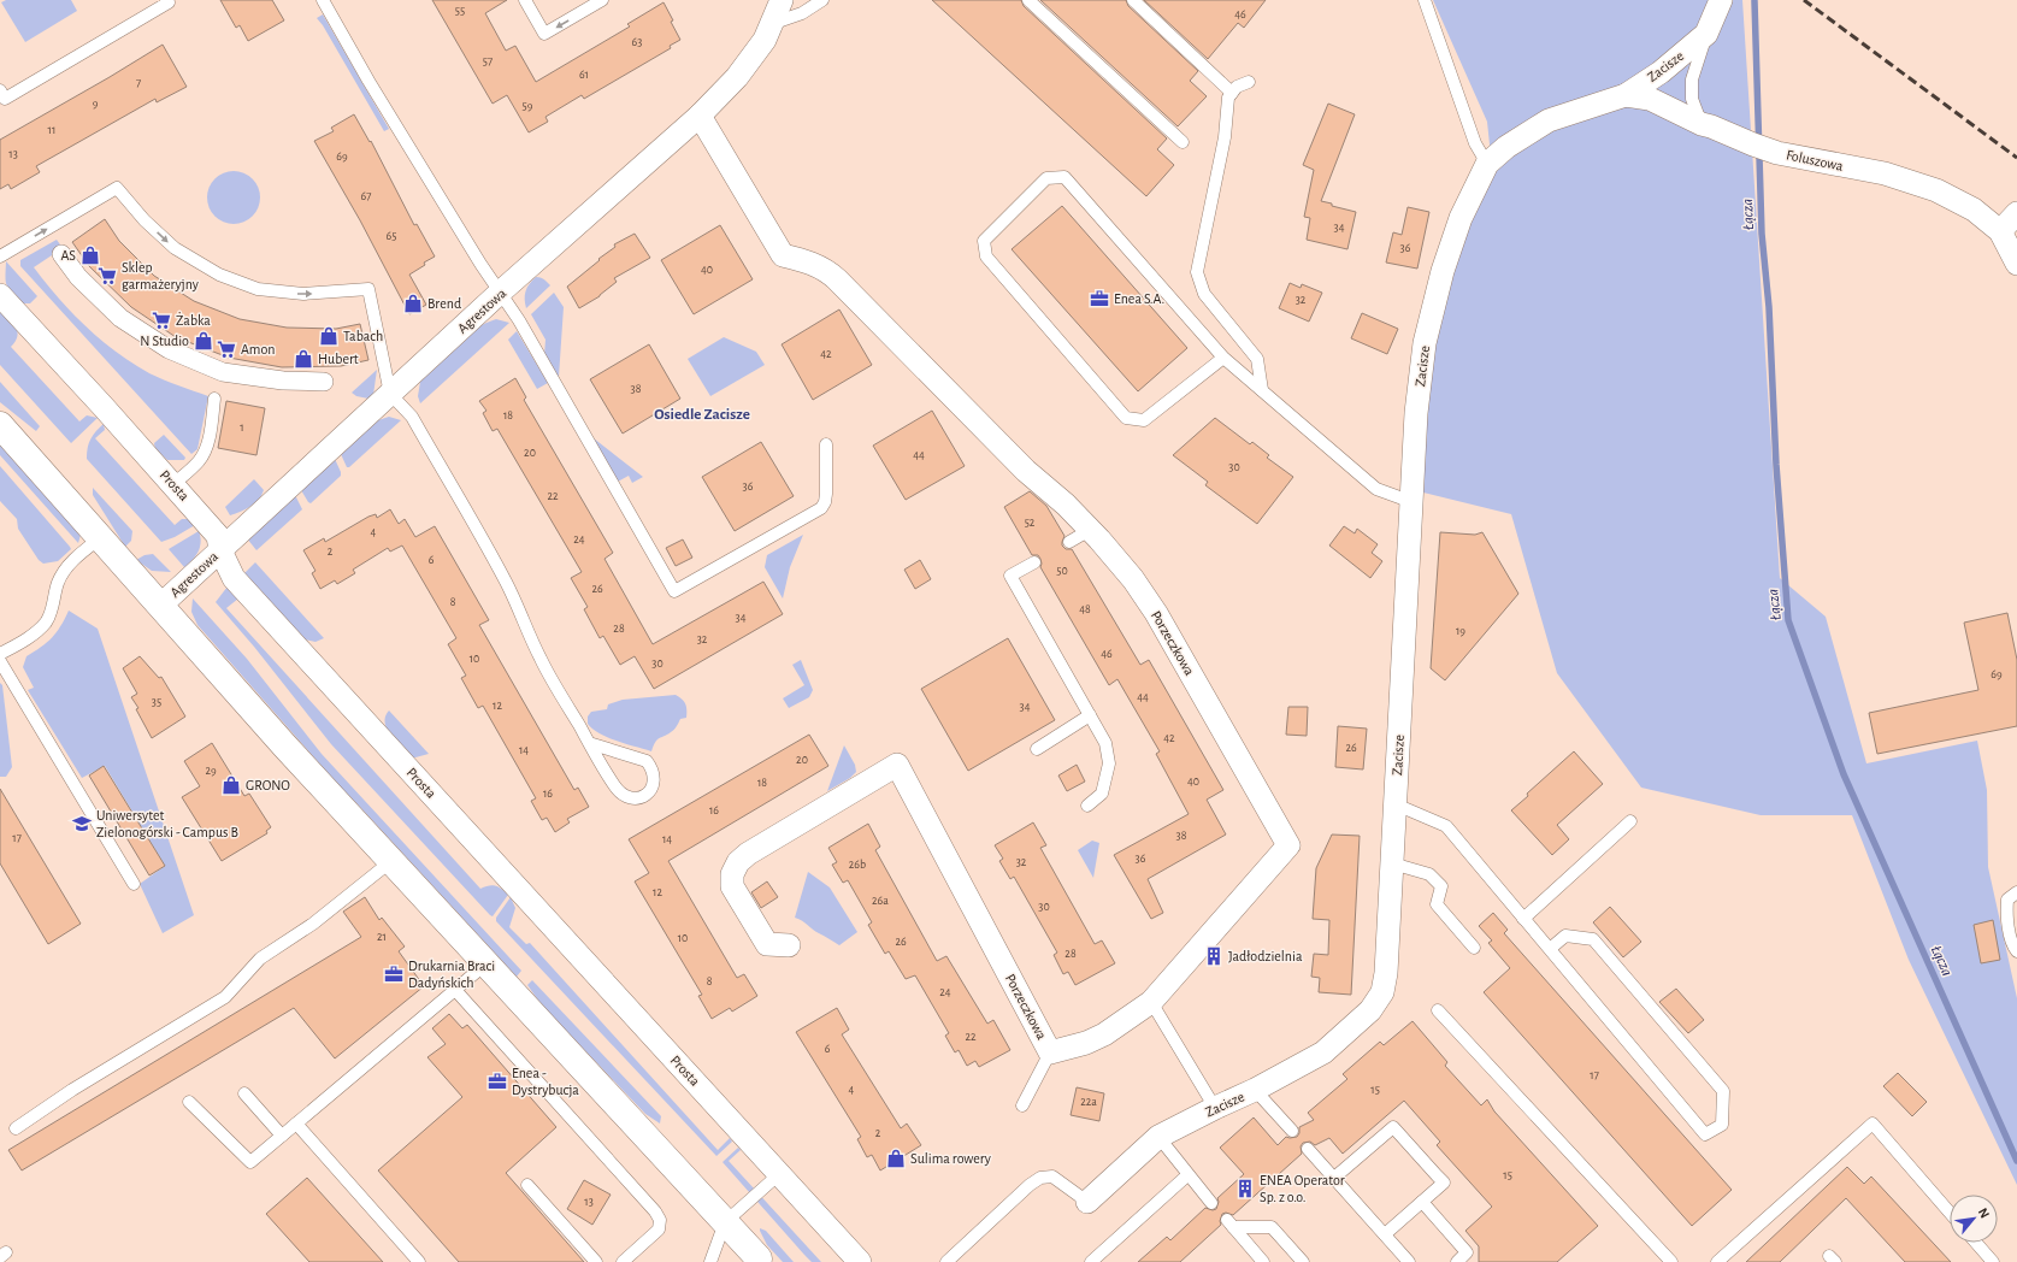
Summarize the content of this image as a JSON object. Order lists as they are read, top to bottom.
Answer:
{
  "streets": {
    "street": [
      "Zacisze",
      "Foluszowa",
      "Agrestowa",
      "Prosta",
      "Porzeczkowa"
    ]
  },
  "crossings": [
    ["Zacisze", "Foluszowa"],
    ["Agrestowa", "Prosta"],
    ["Agrestowa", "Porzeczkowa"]
  ],
  "districts": ["Osiedle Zacisze"],
  "water": ["Łącza"],
  "places": {
    "shop": [
      "AS",
      "Brend",
      "Tabach",
      "N Studio",
      "Hubert",
      "GRONO",
      "Sulima rowery"
    ],
    "supermarket": ["Sklep garmażeryjny", "Żabka", "Amon"],
    "office": ["Enea S.A.", "Drukarnia Braci Dadyńskich", "Enea - Dystrybucja"],
    "school or university": ["Uniwersytet Zielonogórski - Campus B"],
    "building": ["Jadłodzielnia", "ENEA Operator Sp. z o.o."]
  },
  "house_numbers": [
    "55",
    "46",
    "63",
    "57",
    "61",
    "7",
    "9",
    "59",
    "11",
    "13",
    "69",
    "67",
    "34",
    "65",
    "36",
    "40",
    "32",
    "42",
    "38",
    "18",
    "1",
    "20",
    "44",
    "30",
    "36",
    "22",
    "52",
    "4",
    "24",
    "2",
    "6",
    "50",
    "26",
    "8",
    "48",
    "34",
    "28",
    "19",
    "32",
    "46",
    "10",
    "30",
    "69",
    "44",
    "35",
    "12",
    "34",
    "42",
    "26",
    "14",
    "20",
    "29",
    "40",
    "18",
    "16",
    "16",
    "38",
    "17",
    "14",
    "36",
    "32",
    "26b",
    "12",
    "26a",
    "30",
    "21",
    "10",
    "26",
    "28",
    "8",
    "24",
    "22",
    "6",
    "17",
    "4",
    "15",
    "22a",
    "2",
    "15",
    "13"
  ],
  "north": "top right"
}
